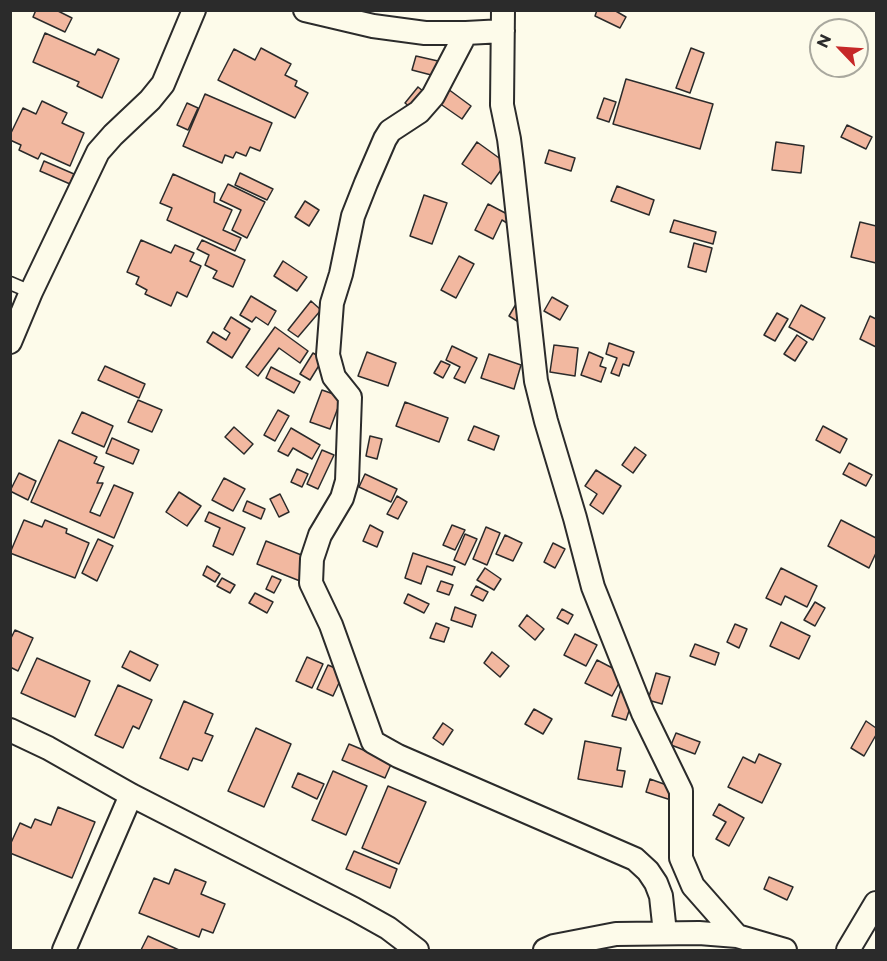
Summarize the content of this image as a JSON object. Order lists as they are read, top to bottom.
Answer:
{
  "north": "top left"
}
